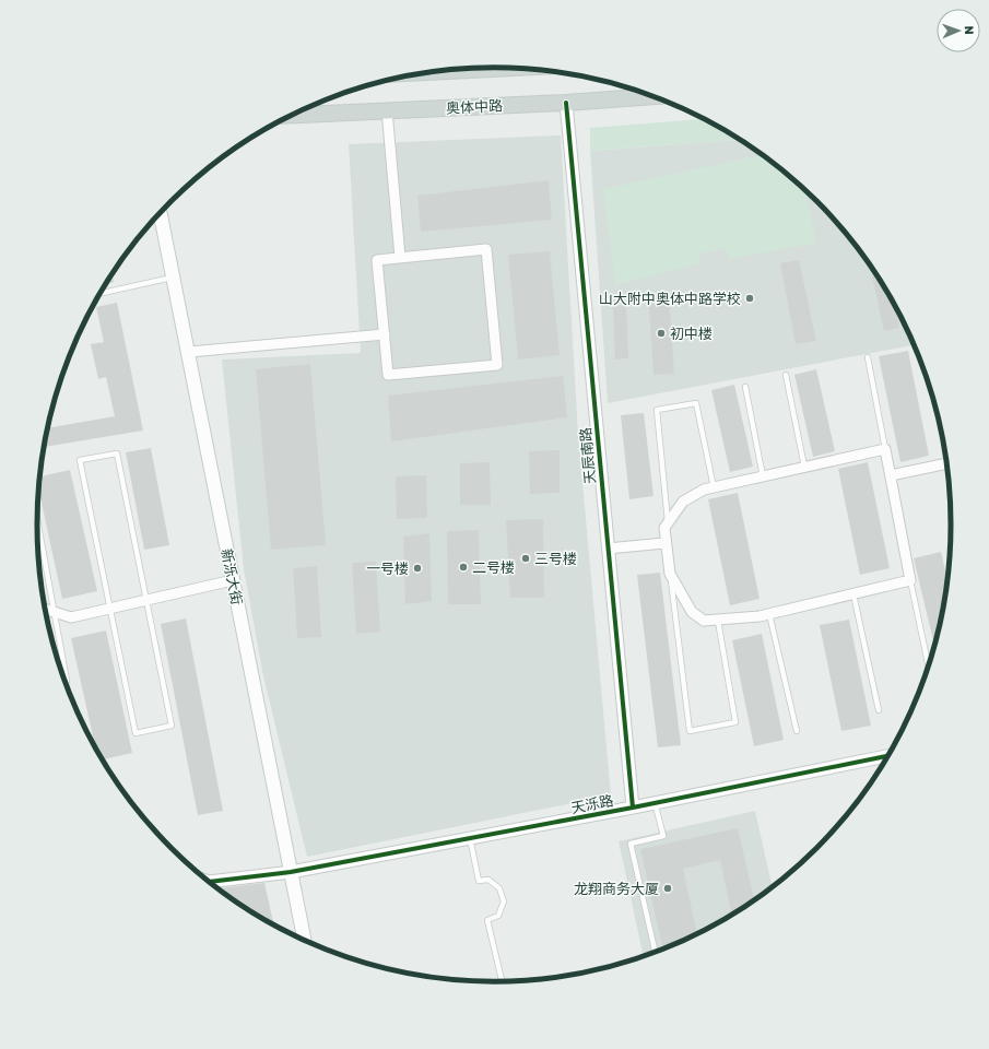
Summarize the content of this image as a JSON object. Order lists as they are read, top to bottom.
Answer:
{
  "streets": {
    "main road": ["奥体中路", "新泺大街"],
    "street": ["天辰南路", "天泺路"]
  },
  "crossings": [
    ["奥体中路", "天辰南路"],
    ["天辰南路", "天泺路"],
    ["新泺大街", "天泺路"]
  ],
  "places": [
    "山大附中奥体中路学校",
    "初中楼",
    "三号楼",
    "二号楼",
    "一号楼",
    "龙翔商务大厦"
  ],
  "north": "right"
}
